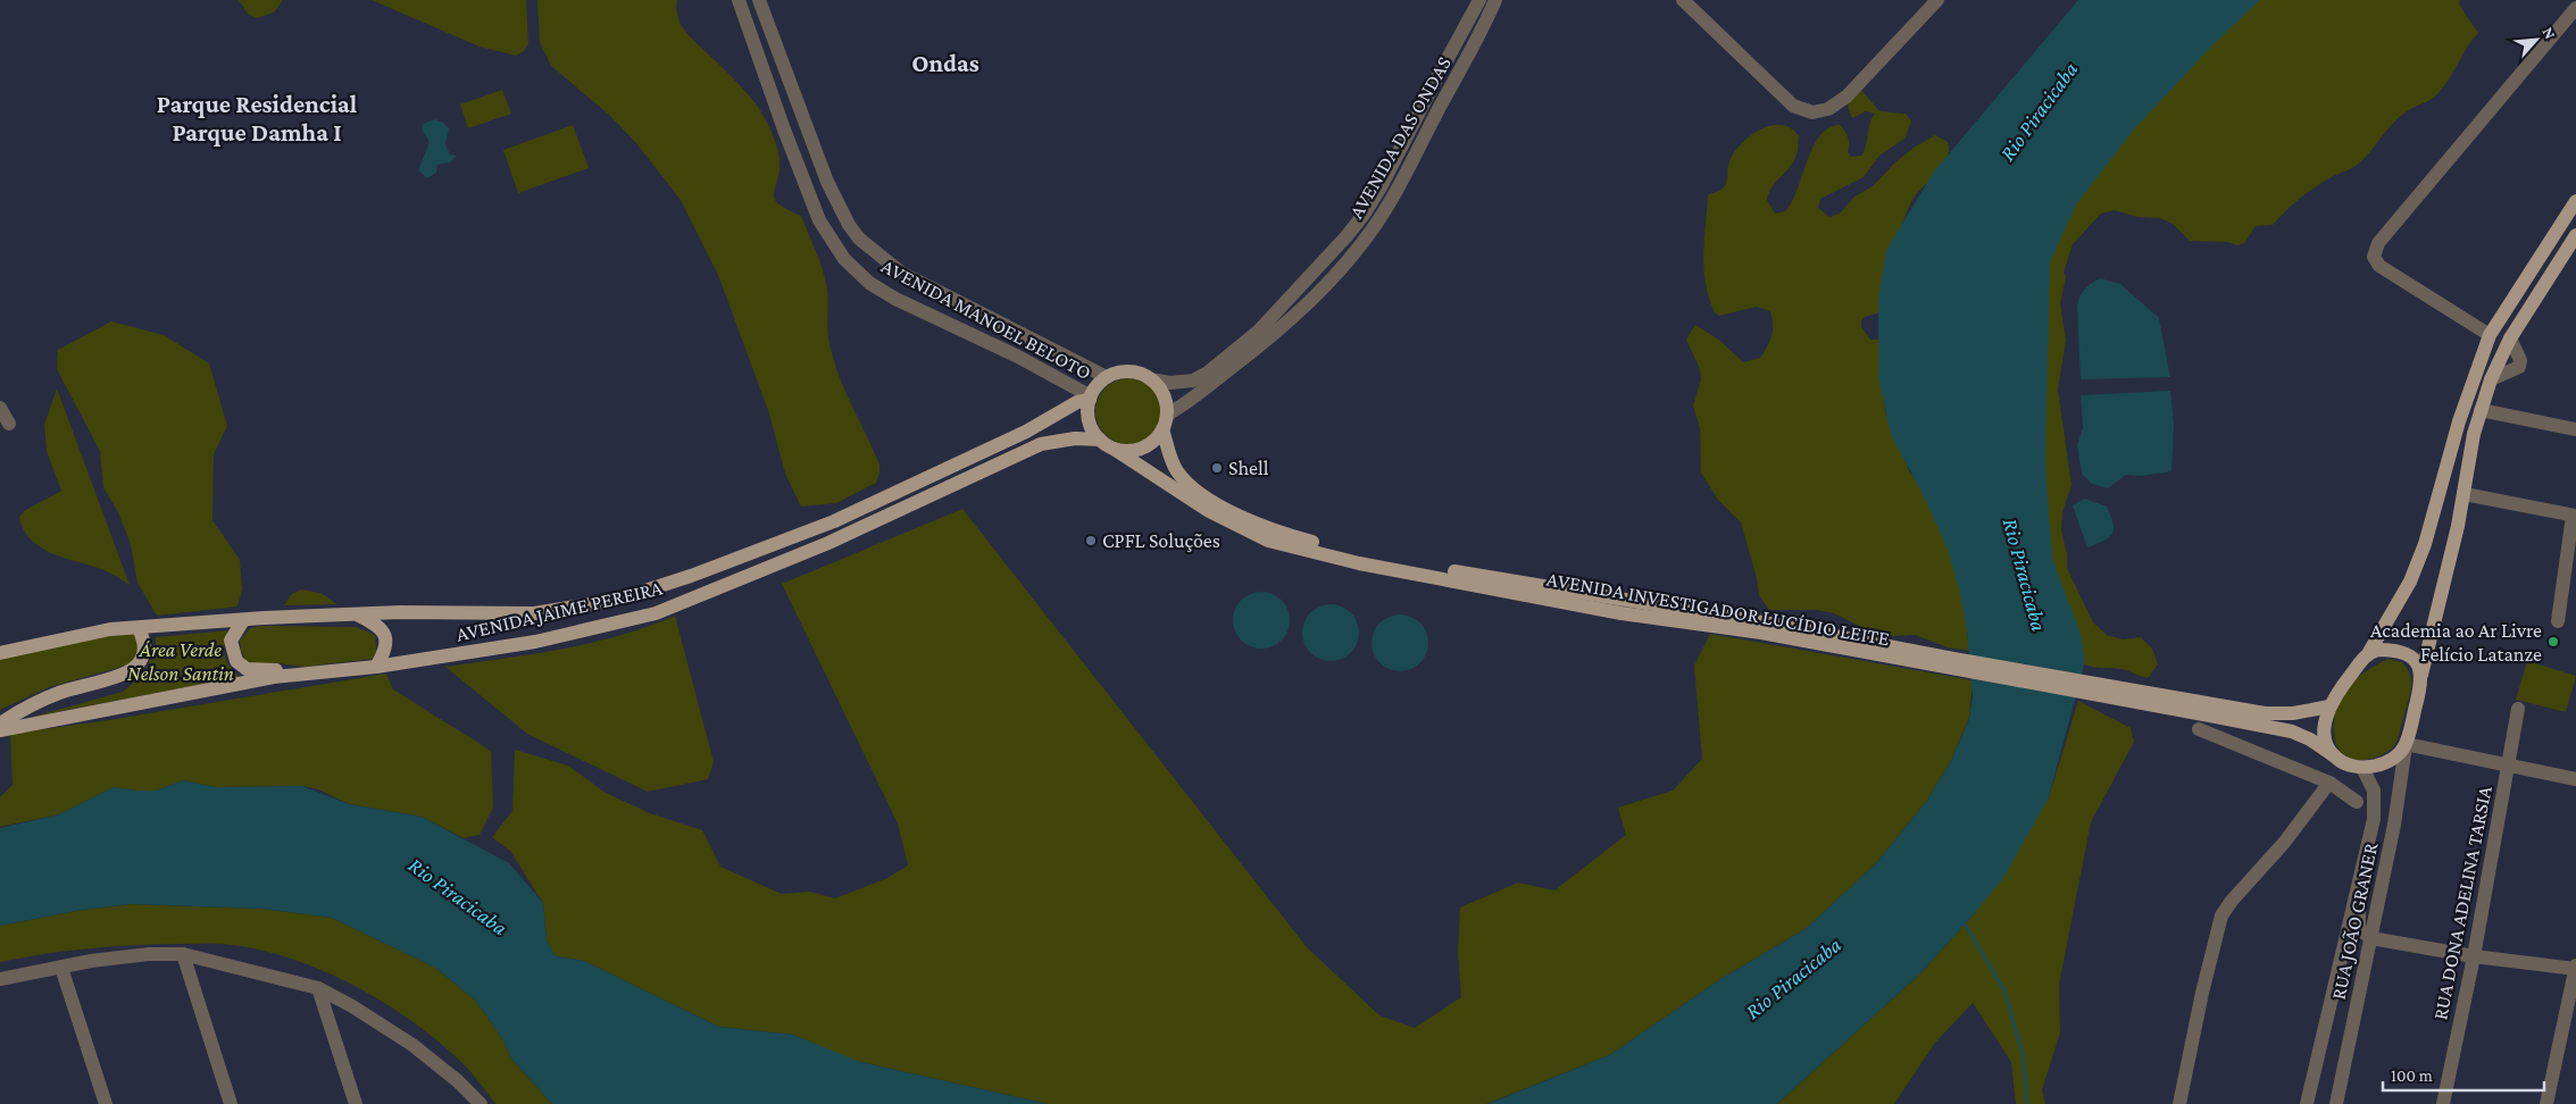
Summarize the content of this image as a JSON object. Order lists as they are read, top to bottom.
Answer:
{
  "streets": {
    "main road": ["AVENIDA INVESTIGADOR LUCÍDIO LEITE", "AVENIDA JAIME PEREIRA"],
    "street": [
      "AVENIDA DAS ONDAS",
      "AVENIDA MANOEL BELOTO",
      "RUA DONA ADELINA TARSIA",
      "RUA JOÃO GRANER"
    ]
  },
  "crossings": [
    ["AVENIDA DAS ONDAS", "AVENIDA MANOEL BELOTO"],
    ["AVENIDA DAS ONDAS", "AVENIDA INVESTIGADOR LUCÍDIO LEITE"],
    ["AVENIDA DAS ONDAS", "AVENIDA JAIME PEREIRA"],
    ["AVENIDA MANOEL BELOTO", "AVENIDA INVESTIGADOR LUCÍDIO LEITE"],
    ["AVENIDA MANOEL BELOTO", "AVENIDA JAIME PEREIRA"],
    ["AVENIDA INVESTIGADOR LUCÍDIO LEITE", "AVENIDA JAIME PEREIRA"],
    ["AVENIDA INVESTIGADOR LUCÍDIO LEITE", "RUA JOÃO GRANER"]
  ],
  "districts": ["Ondas", "Parque Residencial Parque Damha I"],
  "water": ["Rio Piracicaba"],
  "parks": ["Área Verde Nelson Santin"],
  "places": ["Shell", "CPFL Soluções", "Academia ao Ar Livre Felício Latanze"],
  "scale_bar": "100 m",
  "north": "top right"
}
